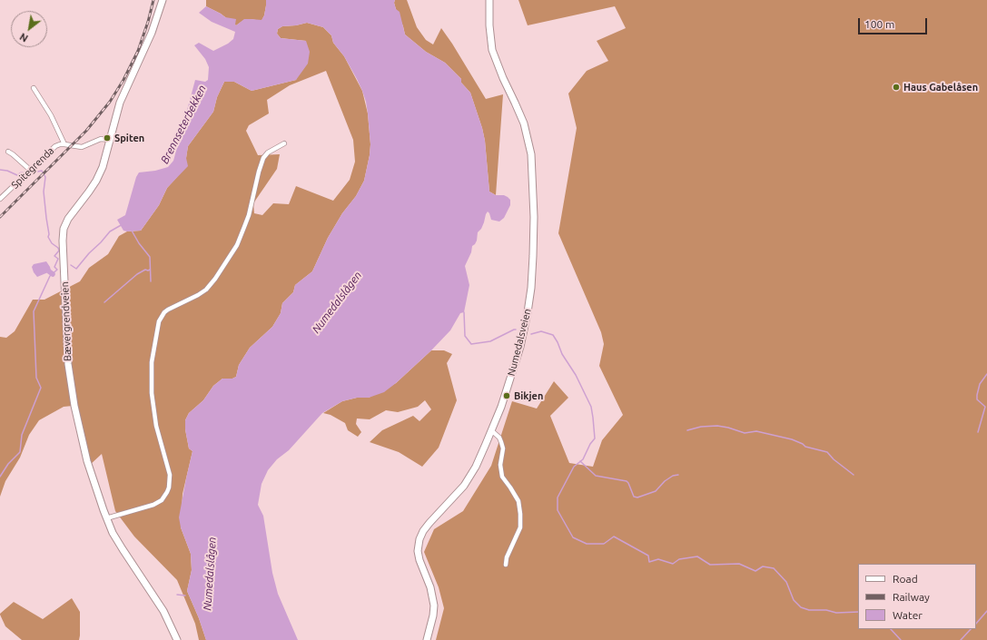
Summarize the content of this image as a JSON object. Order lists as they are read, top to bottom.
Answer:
{
  "streets": {
    "main road": ["Bævergrendveien", "Numedalsveien"],
    "street": ["Spitegrenda"]
  },
  "crossings": [
    ["Spitegrenda", "Bævergrendveien"]
  ],
  "water": ["Brennseterbekken", "Numedalslågen"],
  "places": ["Haus Gabelåsen", "Spiten", "Bikjen"],
  "legend": ["Road", "Railway", "Water"],
  "scale_bar": "100 m",
  "north": "bottom left"
}
